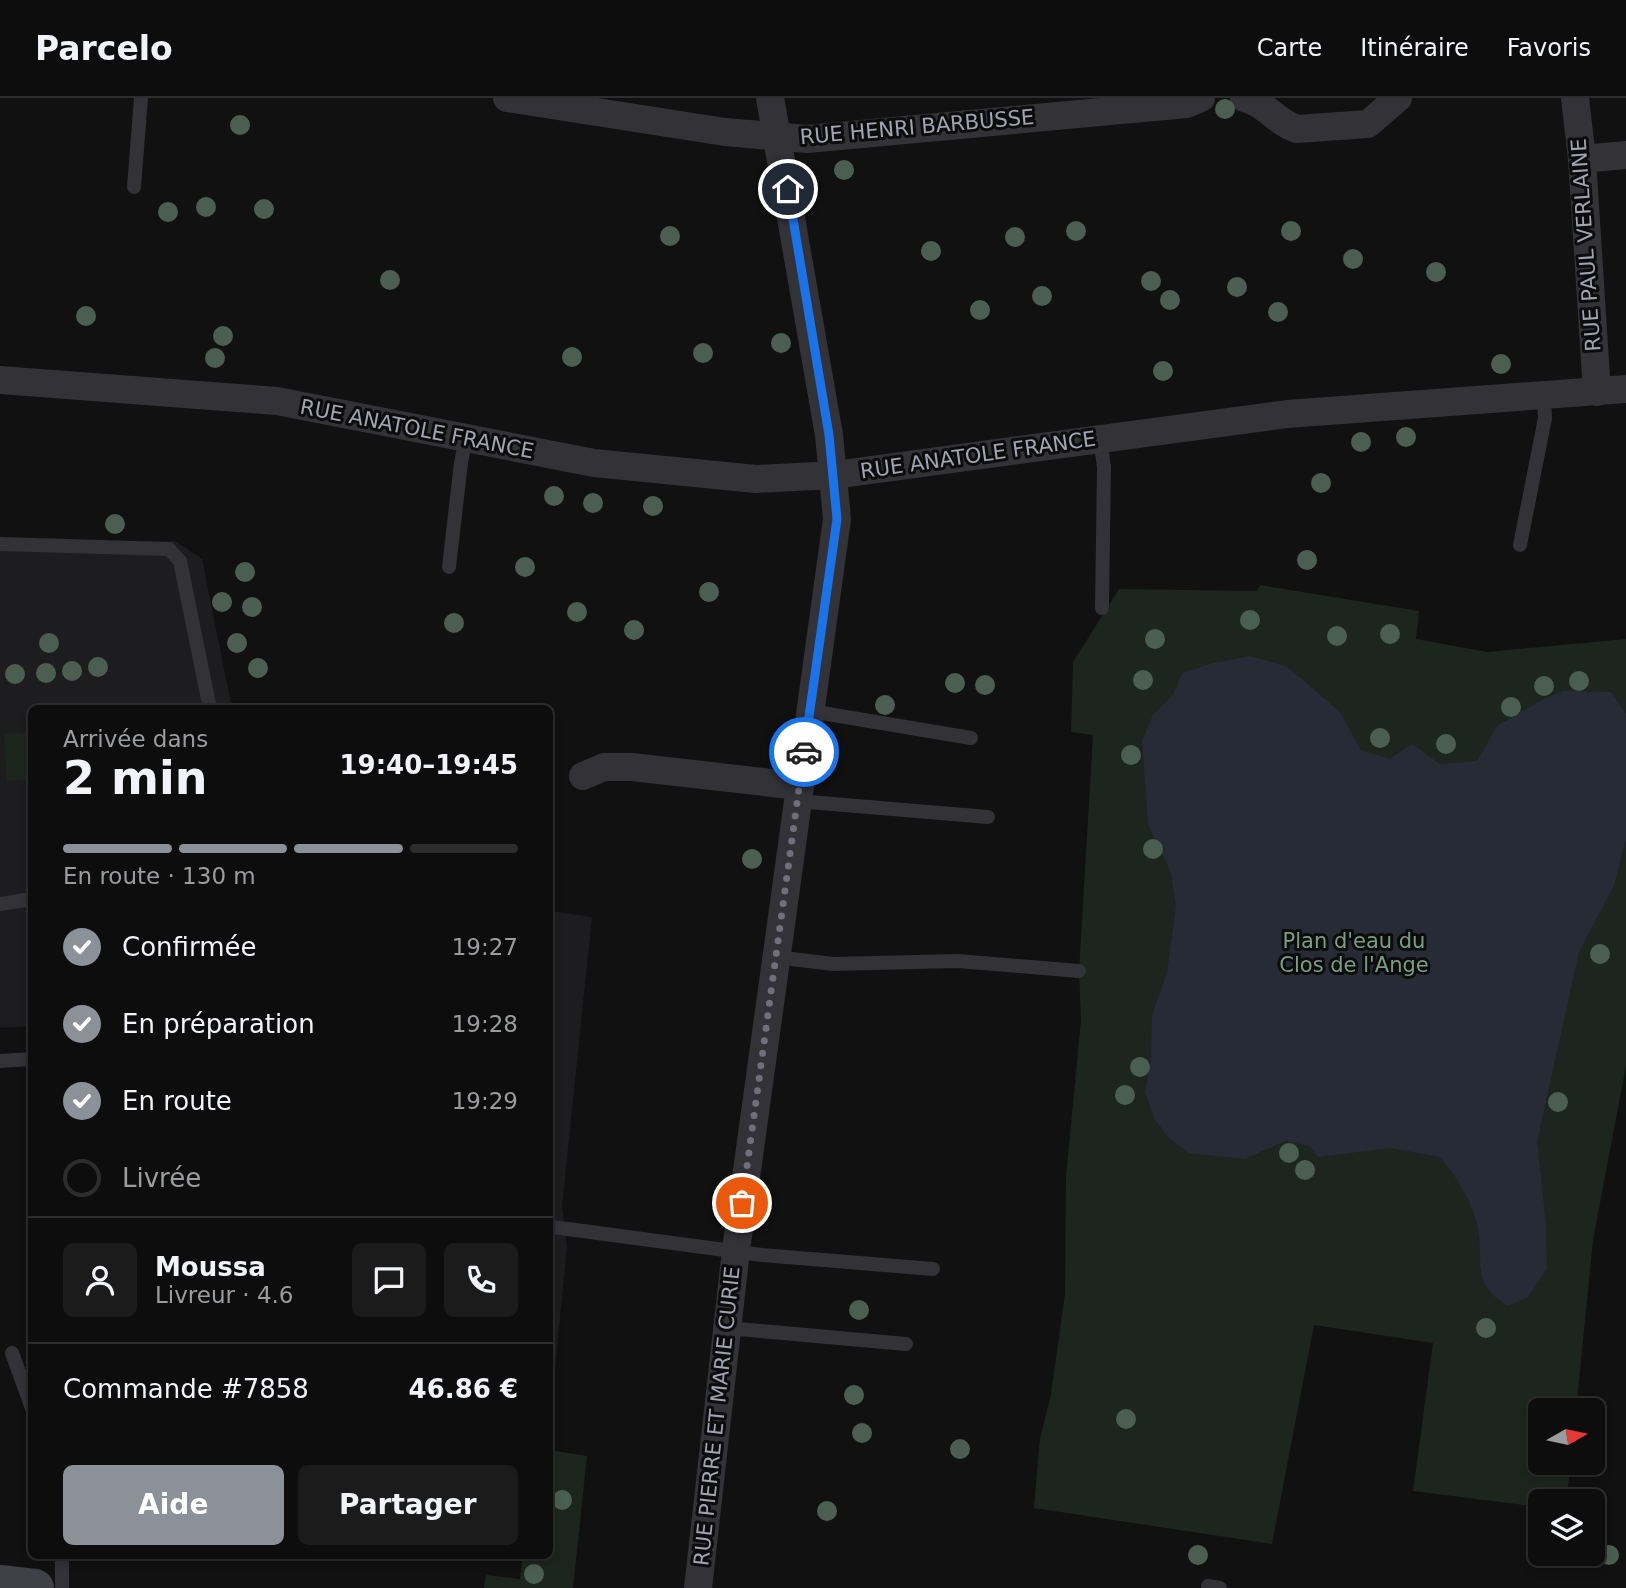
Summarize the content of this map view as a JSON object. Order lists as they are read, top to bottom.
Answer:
{
  "streets": {
    "street": [
      "RUE HENRI BARBUSSE",
      "RUE PAUL VERLAINE",
      "RUE ANATOLE FRANCE",
      "RUE PIERRE ET MARIE CURIE"
    ]
  },
  "crossings": [
    ["RUE HENRI BARBUSSE", "RUE PIERRE ET MARIE CURIE"],
    ["RUE PAUL VERLAINE", "RUE ANATOLE FRANCE"],
    ["RUE ANATOLE FRANCE", "RUE PIERRE ET MARIE CURIE"]
  ],
  "parks": ["Plan d'eau du Clos de l'Ange"],
  "north": "right",
  "page": {
    "header": "Parcelo",
    "nav": ["Carte", "Itinéraire", "Favoris"],
    "heading": ["2 min", "Arrivée dans", "19:40–19:45"],
    "panel": [
      "Moussa",
      "Livreur · 4.6",
      "Commande #7858",
      "46.86 €"
    ],
    "bar": "En route · 130 m",
    "list": [
      ["Confirmée", "19:27"],
      ["En préparation", "19:28"],
      ["En route", "19:29"],
      "Livrée"
    ],
    "buttons": ["Aide", "Partager"]
  }
}
